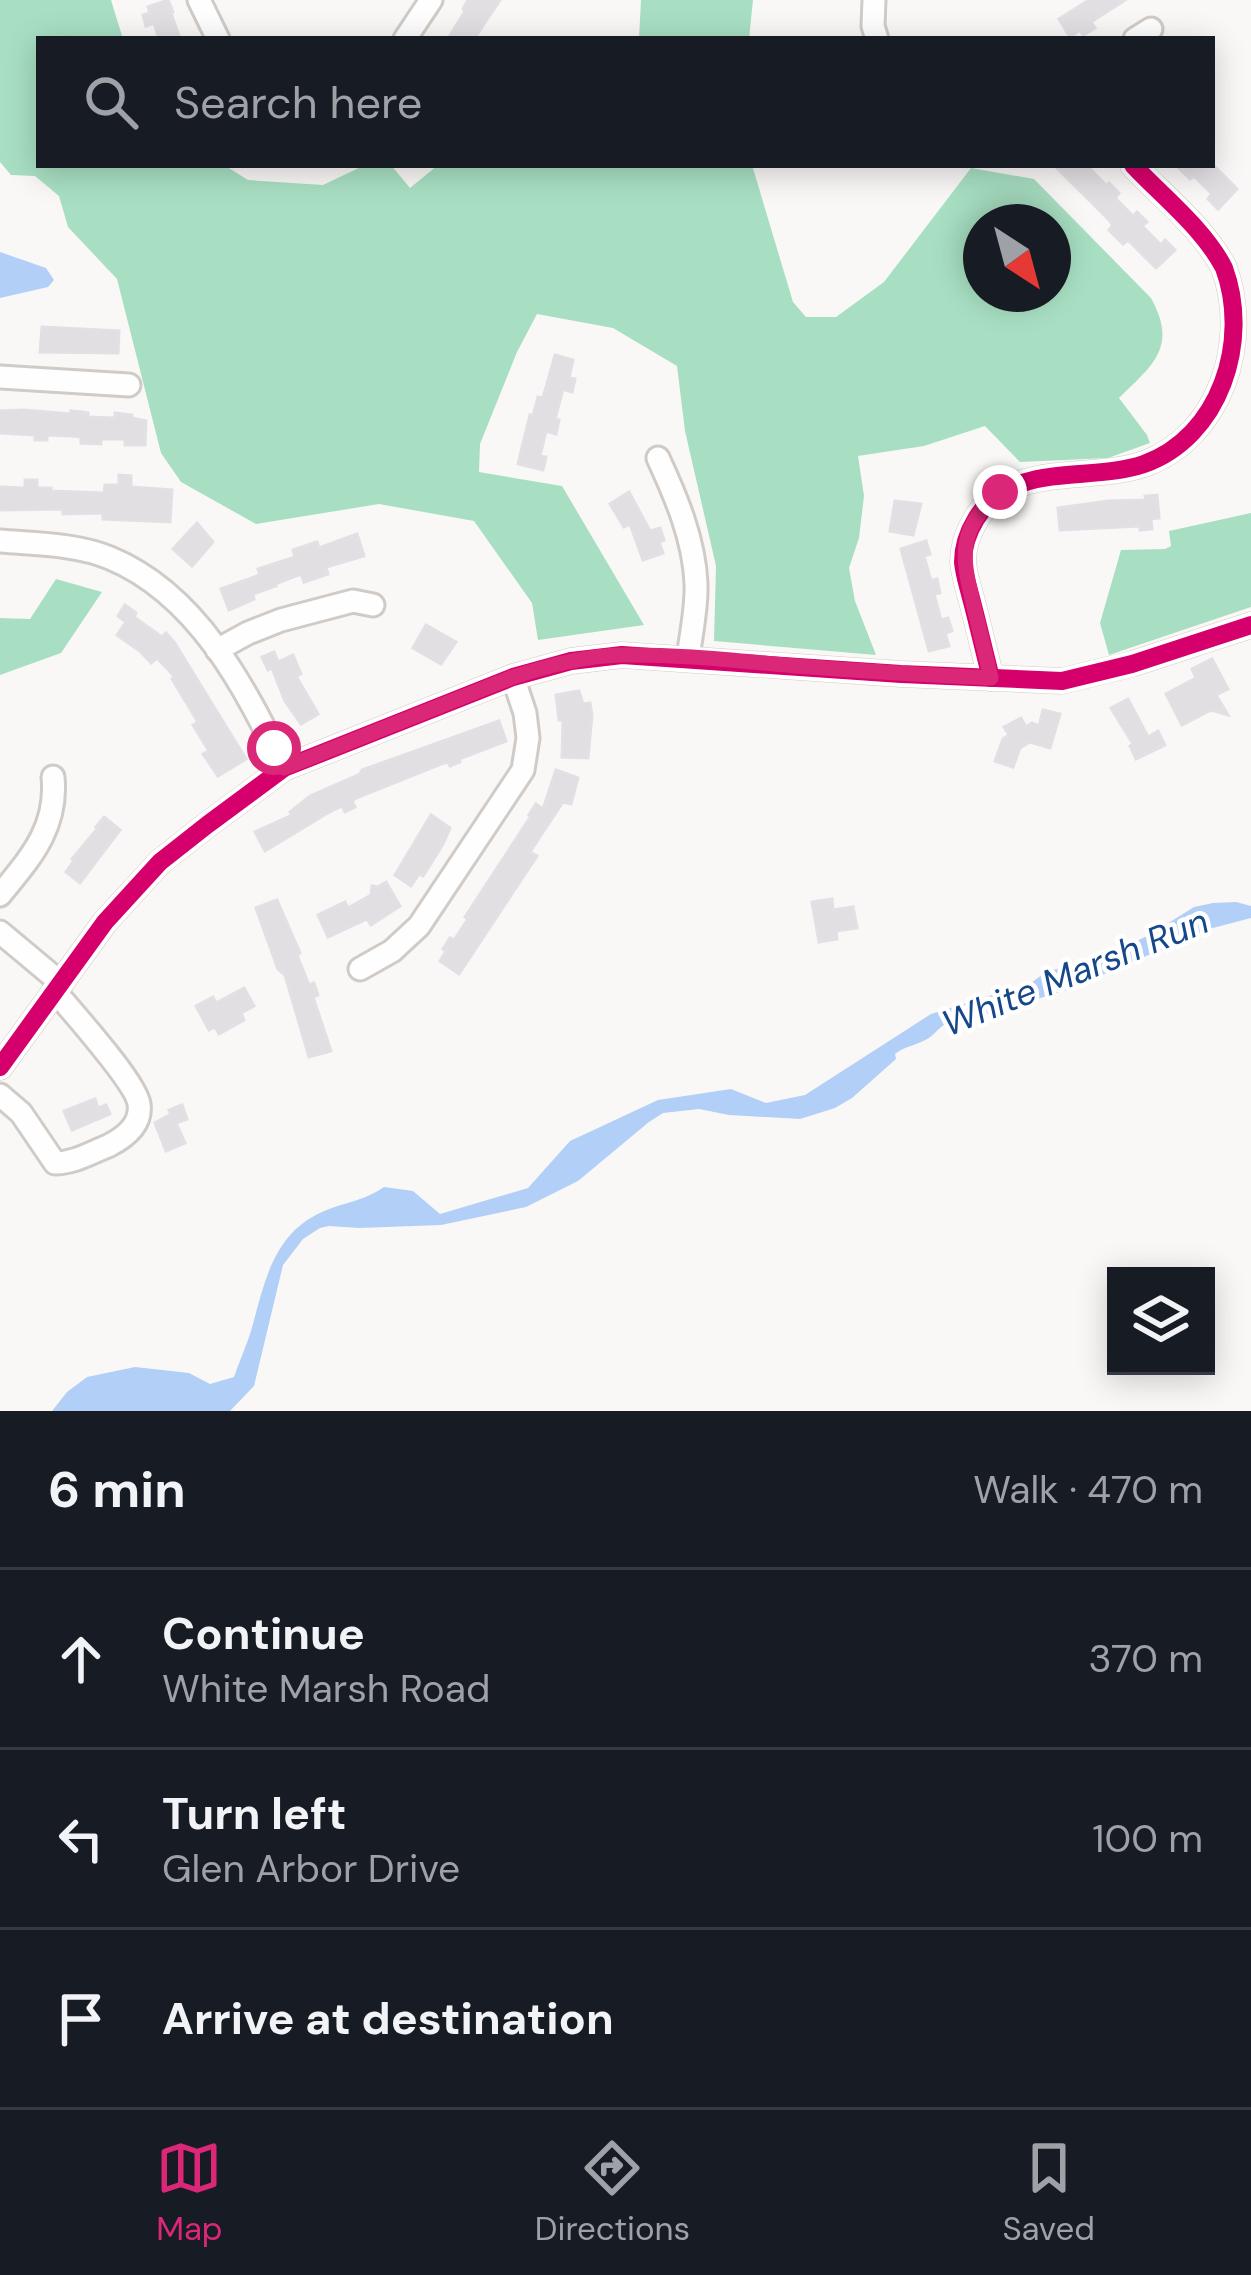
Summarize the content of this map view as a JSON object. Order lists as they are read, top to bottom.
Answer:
{
  "water": ["White Marsh Run"],
  "north": "bottom right",
  "page": {
    "search": "Search here",
    "heading": ["6 min", "Walk · 470 m"],
    "list": [
      ["Continue", "White Marsh Road", "370 m"],
      ["Turn left", "Glen Arbor Drive", "100 m"],
      "Arrive at destination"
    ],
    "nav": ["Map", "Directions", "Saved"]
  }
}
